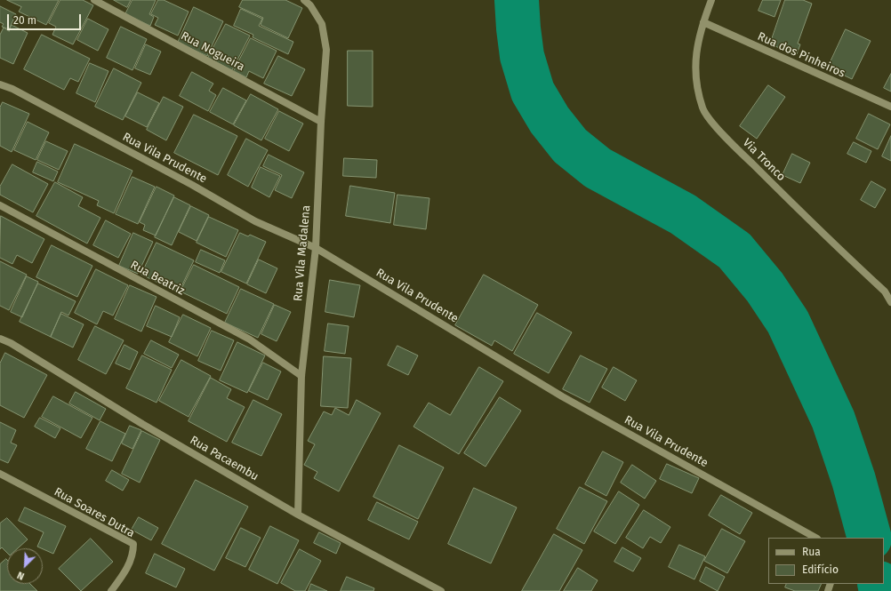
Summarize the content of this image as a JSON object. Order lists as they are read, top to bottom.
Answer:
{
  "streets": {
    "street": [
      "Rua Nogueira",
      "Rua dos Pinheiros",
      "Rua Vila Prudente",
      "Via Tronco",
      "Rua Vila Madalena",
      "Rua Beatriz",
      "Rua Pacaembu",
      "Rua Soares Dutra"
    ]
  },
  "crossings": [
    ["Rua Nogueira", "Rua Vila Madalena"],
    ["Rua dos Pinheiros", "Via Tronco"],
    ["Rua Vila Prudente", "Rua Vila Madalena"],
    ["Rua Vila Madalena", "Rua Beatriz"],
    ["Rua Vila Madalena", "Rua Pacaembu"]
  ],
  "legend": ["Rua", "Edifício"],
  "scale_bar": "20 m",
  "north": "bottom left"
}
